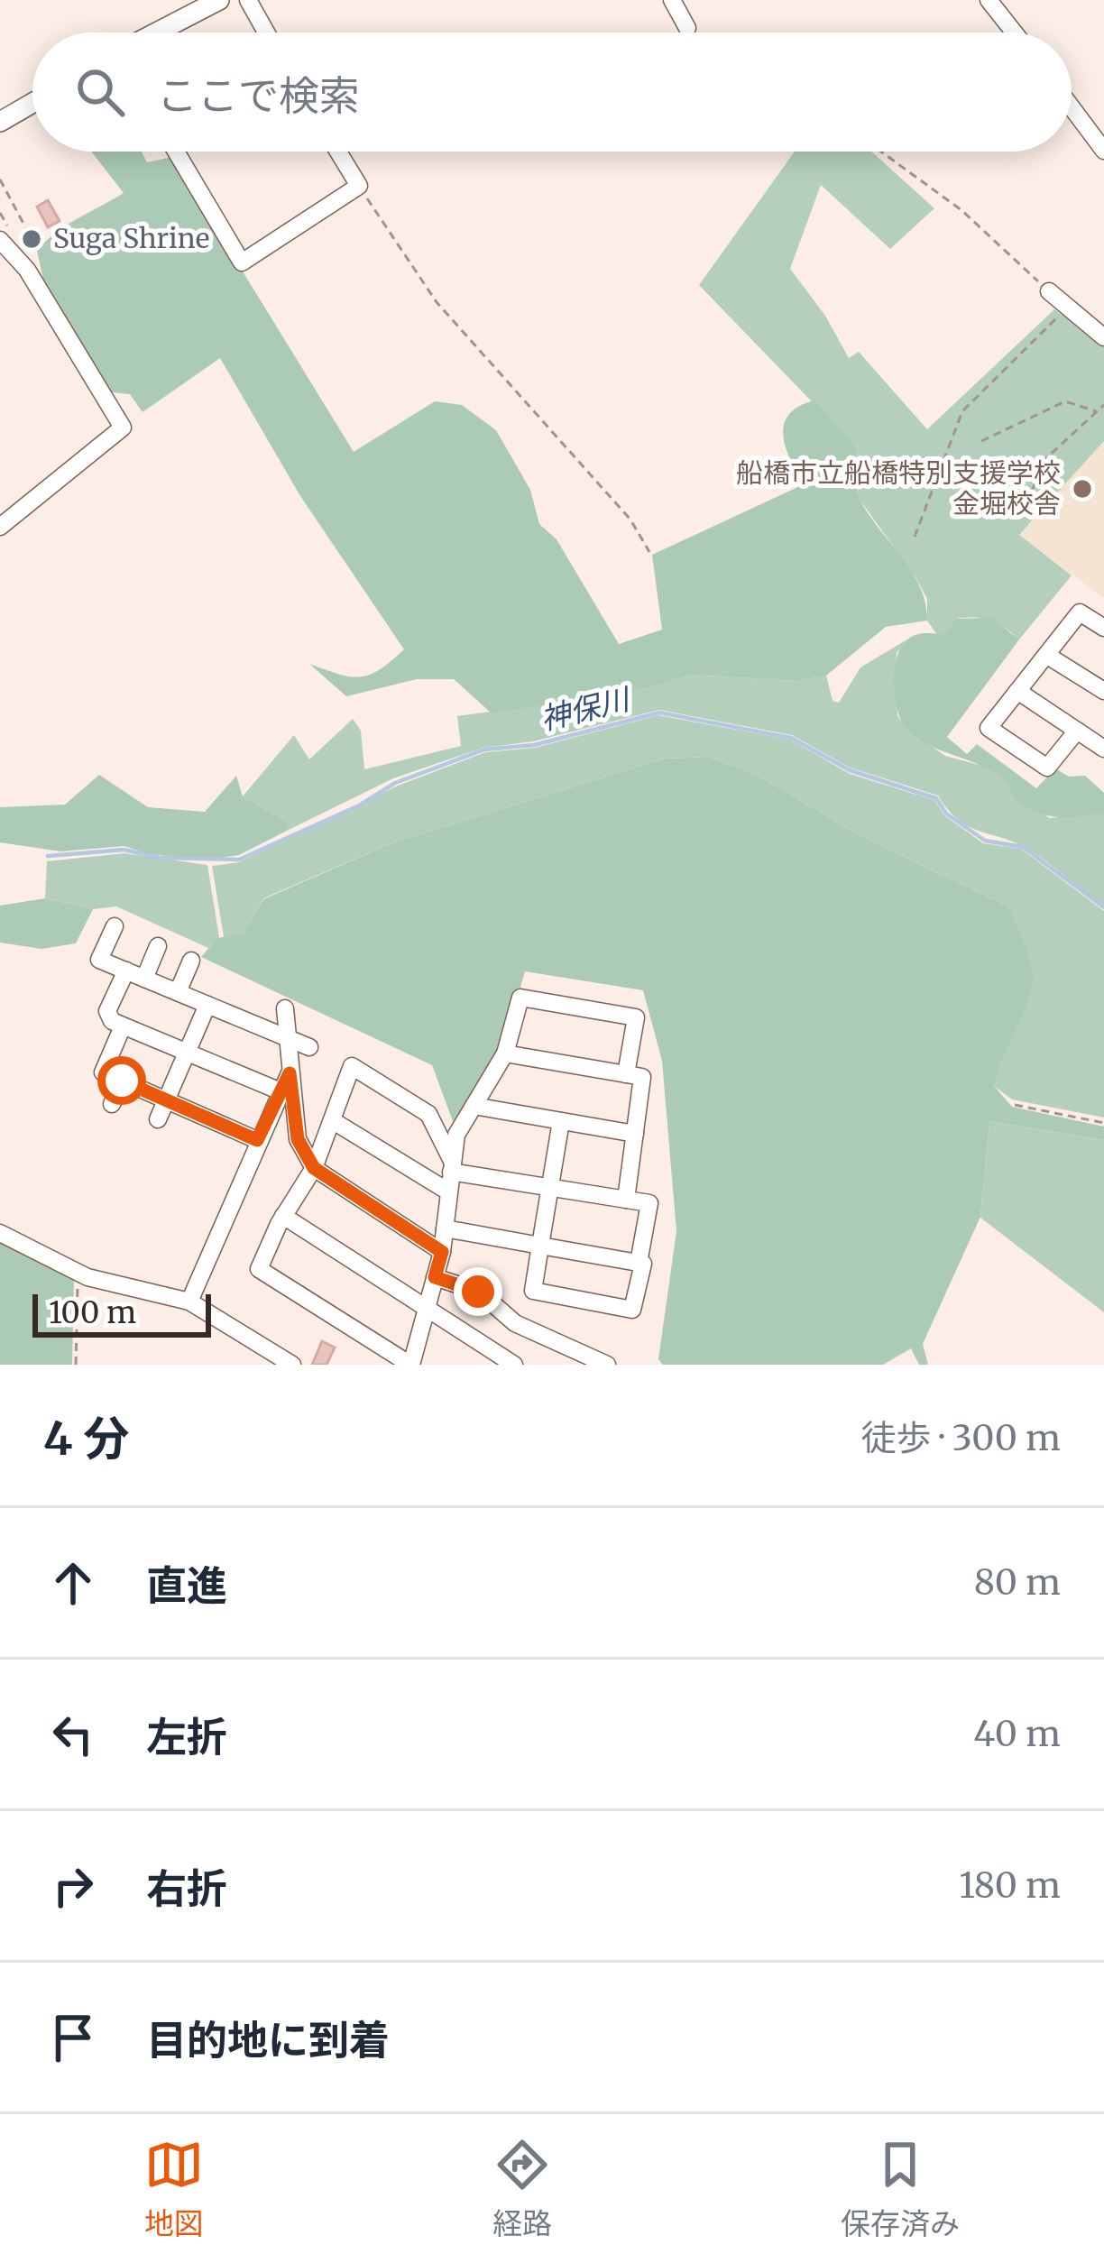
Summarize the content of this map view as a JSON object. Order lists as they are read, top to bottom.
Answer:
{
  "water": ["神保川"],
  "places": ["Suga Shrine", "船橋市立船橋特別支援学校 金堀校舎"],
  "scale_bar": "100 m",
  "page": {
    "search": "ここで検索",
    "scale": "100 m",
    "heading": ["4 分", "徒歩 · 300 m"],
    "list": [
      ["直進", "80 m"],
      ["左折", "40 m"],
      ["右折", "180 m"],
      "目的地に到着"
    ],
    "nav": ["地図", "経路", "保存済み"]
  }
}
